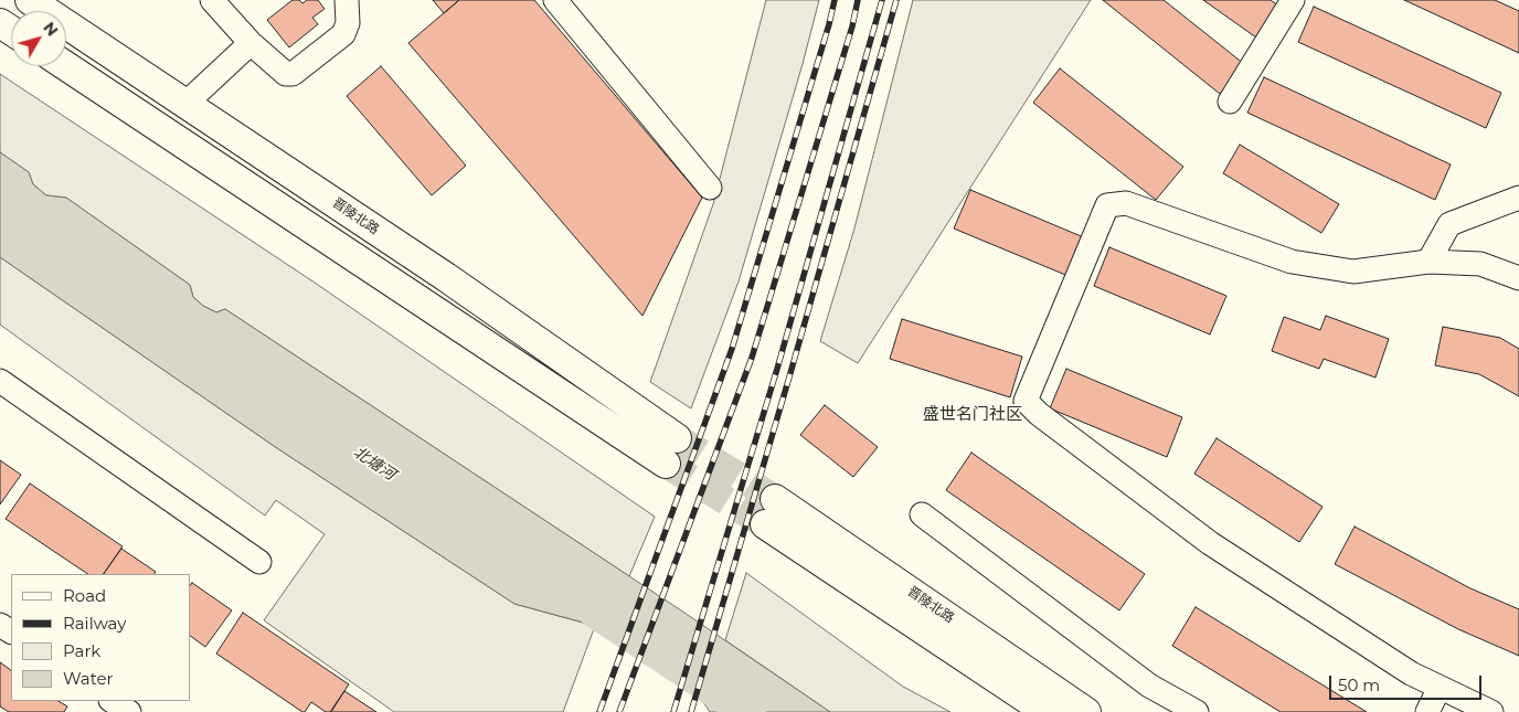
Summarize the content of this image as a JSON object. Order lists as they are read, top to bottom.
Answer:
{
  "streets": {
    "main road": ["晋陵北路"]
  },
  "districts": ["盛世名门社区"],
  "water": ["北塘河"],
  "legend": [
    "Road",
    "Railway",
    "Park",
    "Water"
  ],
  "scale_bar": "50 m",
  "north": "top right"
}
